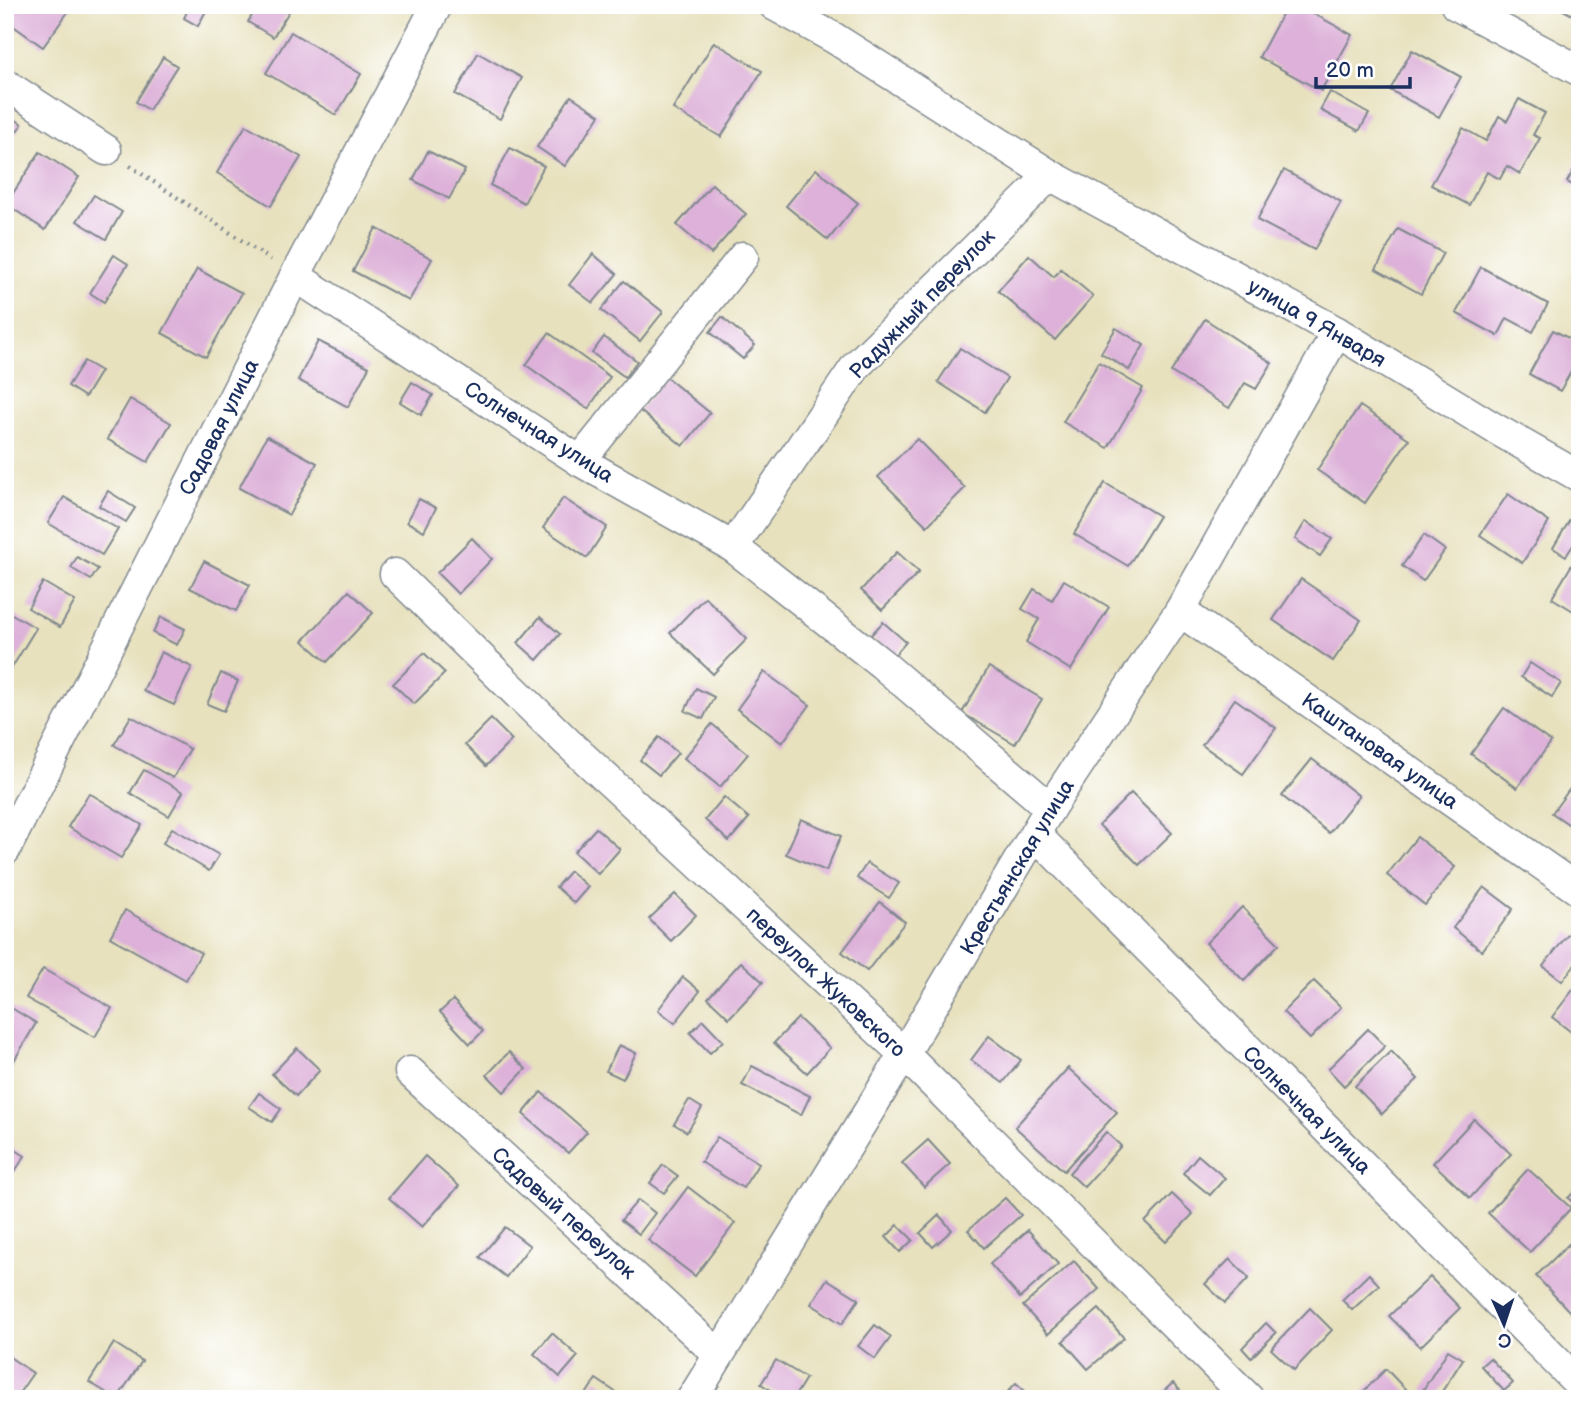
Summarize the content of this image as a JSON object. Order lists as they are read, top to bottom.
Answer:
{
  "streets": {
    "street": [
      "Радужный переулок",
      "улица 9 Января",
      "Садовая улица",
      "Солнечная улица",
      "Каштановая улица",
      "Крестьянская улица",
      "переулок Жуковского",
      "Садовый переулок"
    ]
  },
  "crossings": [
    ["Радужный переулок", "улица 9 Января"],
    ["Радужный переулок", "Солнечная улица"],
    ["улица 9 Января", "Крестьянская улица"],
    ["Садовая улица", "Солнечная улица"],
    ["Солнечная улица", "Крестьянская улица"],
    ["Каштановая улица", "Крестьянская улица"],
    ["Крестьянская улица", "переулок Жуковского"],
    ["Крестьянская улица", "Садовый переулок"]
  ],
  "scale_bar": "20 m",
  "north": "bottom"
}
